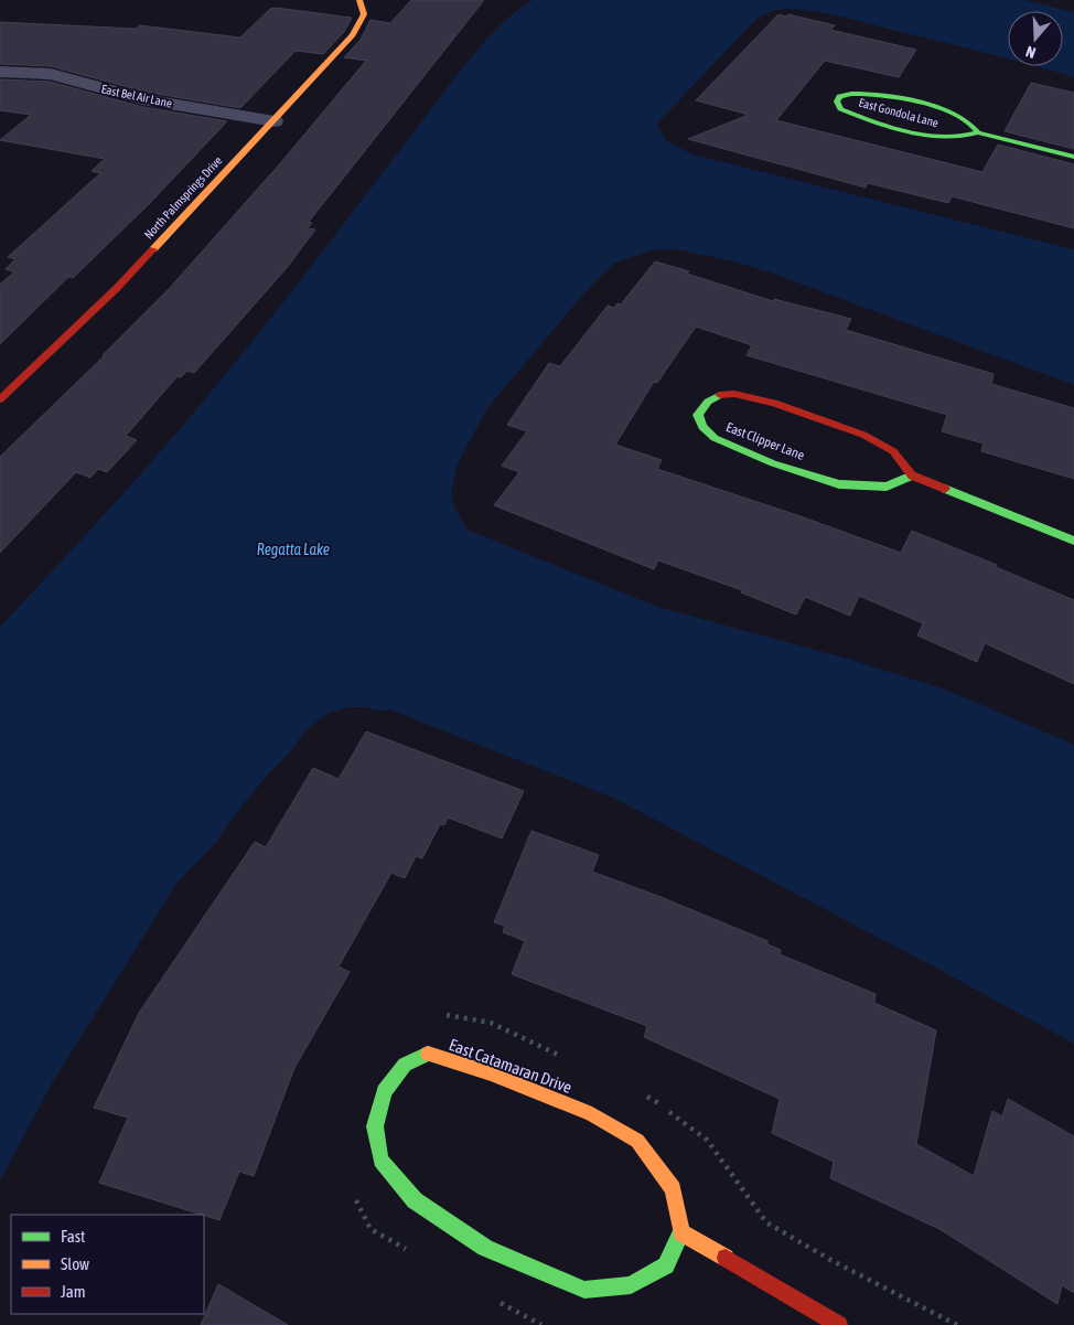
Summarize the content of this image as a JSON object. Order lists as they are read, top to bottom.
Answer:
{
  "streets": {
    "street": [
      "East Bel Air Lane",
      "East Gondola Lane",
      "North Palmsprings Drive",
      "East Clipper Lane",
      "East Catamaran Drive"
    ]
  },
  "crossings": [
    ["East Bel Air Lane", "North Palmsprings Drive"]
  ],
  "water": ["Regatta Lake"],
  "legend": ["Fast", "Slow", "Jam"],
  "north": "bottom"
}
